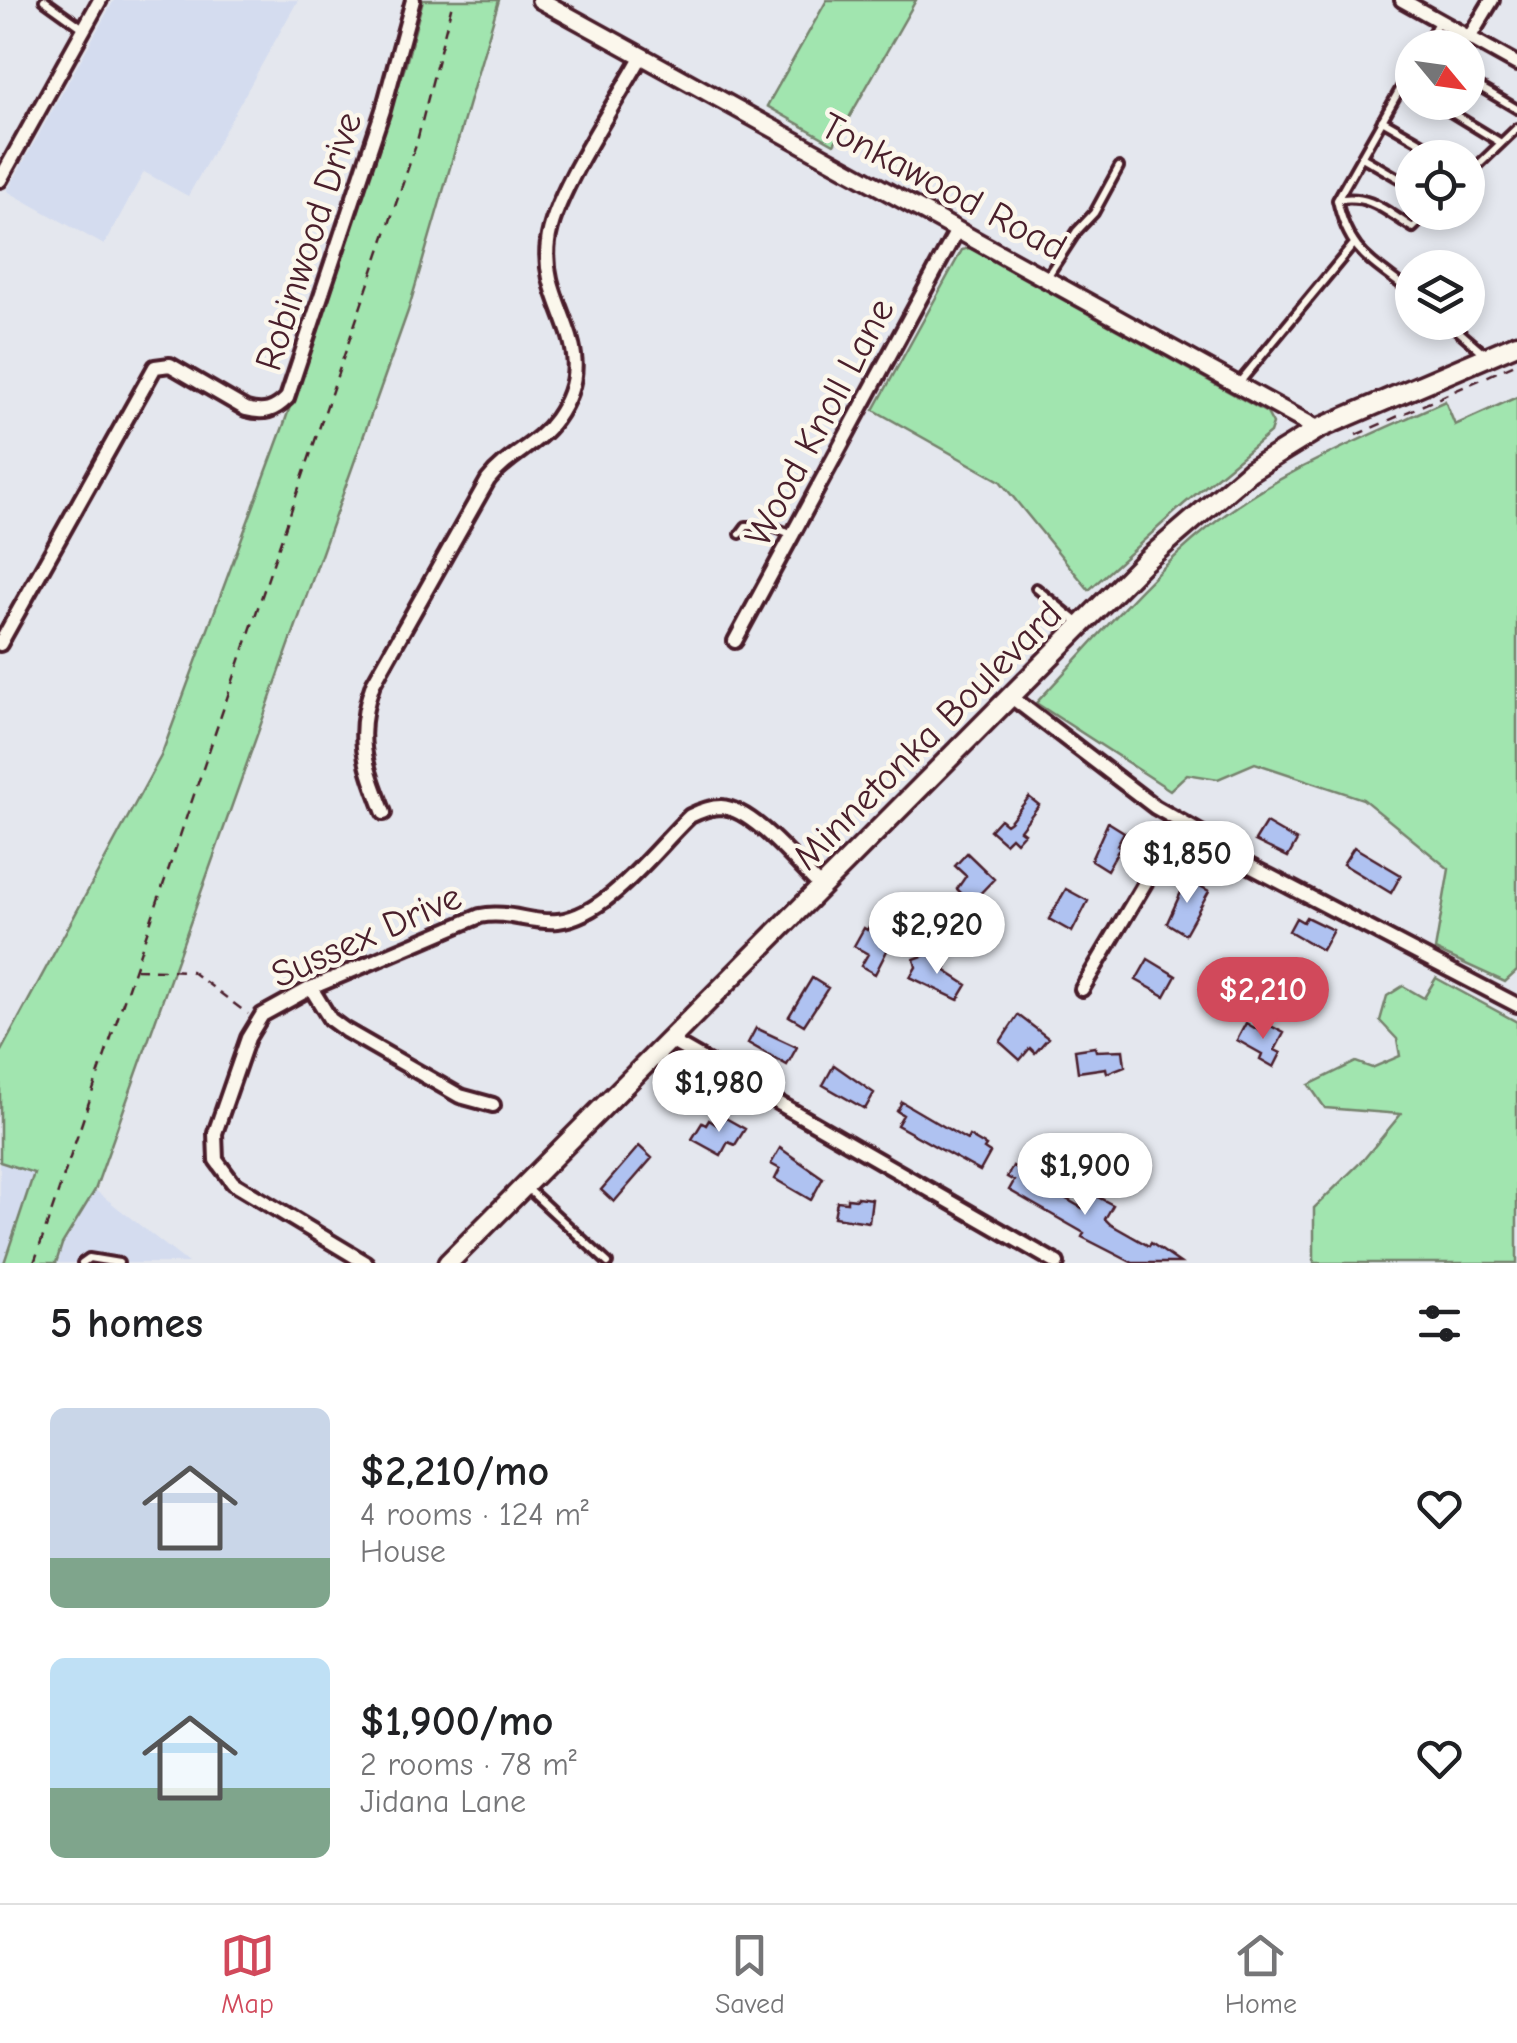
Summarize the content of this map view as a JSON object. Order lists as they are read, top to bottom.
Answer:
{
  "streets": {
    "main road": ["Minnetonka Boulevard"],
    "street": [
      "Tonkawood Road",
      "Robinwood Drive",
      "Wood Knoll Lane",
      "Sussex Drive"
    ]
  },
  "crossings": [
    ["Tonkawood Road", "Wood Knoll Lane"],
    ["Tonkawood Road", "Minnetonka Boulevard"],
    ["Minnetonka Boulevard", "Sussex Drive"]
  ],
  "north": "bottom right",
  "page": {
    "price": [
      "$1,850",
      "$2,920",
      "$2,210",
      "$1,980",
      "$1,900"
    ],
    "heading": "5 homes",
    "list": [
      {
        "name": "$2,210/mo",
        "note": "4 rooms · 124 m² · House"
      },
      {
        "name": "$1,900/mo",
        "note": "2 rooms · 78 m² · Jidana Lane"
      }
    ],
    "tabs": ["Map", "Saved", "Home"]
  }
}
